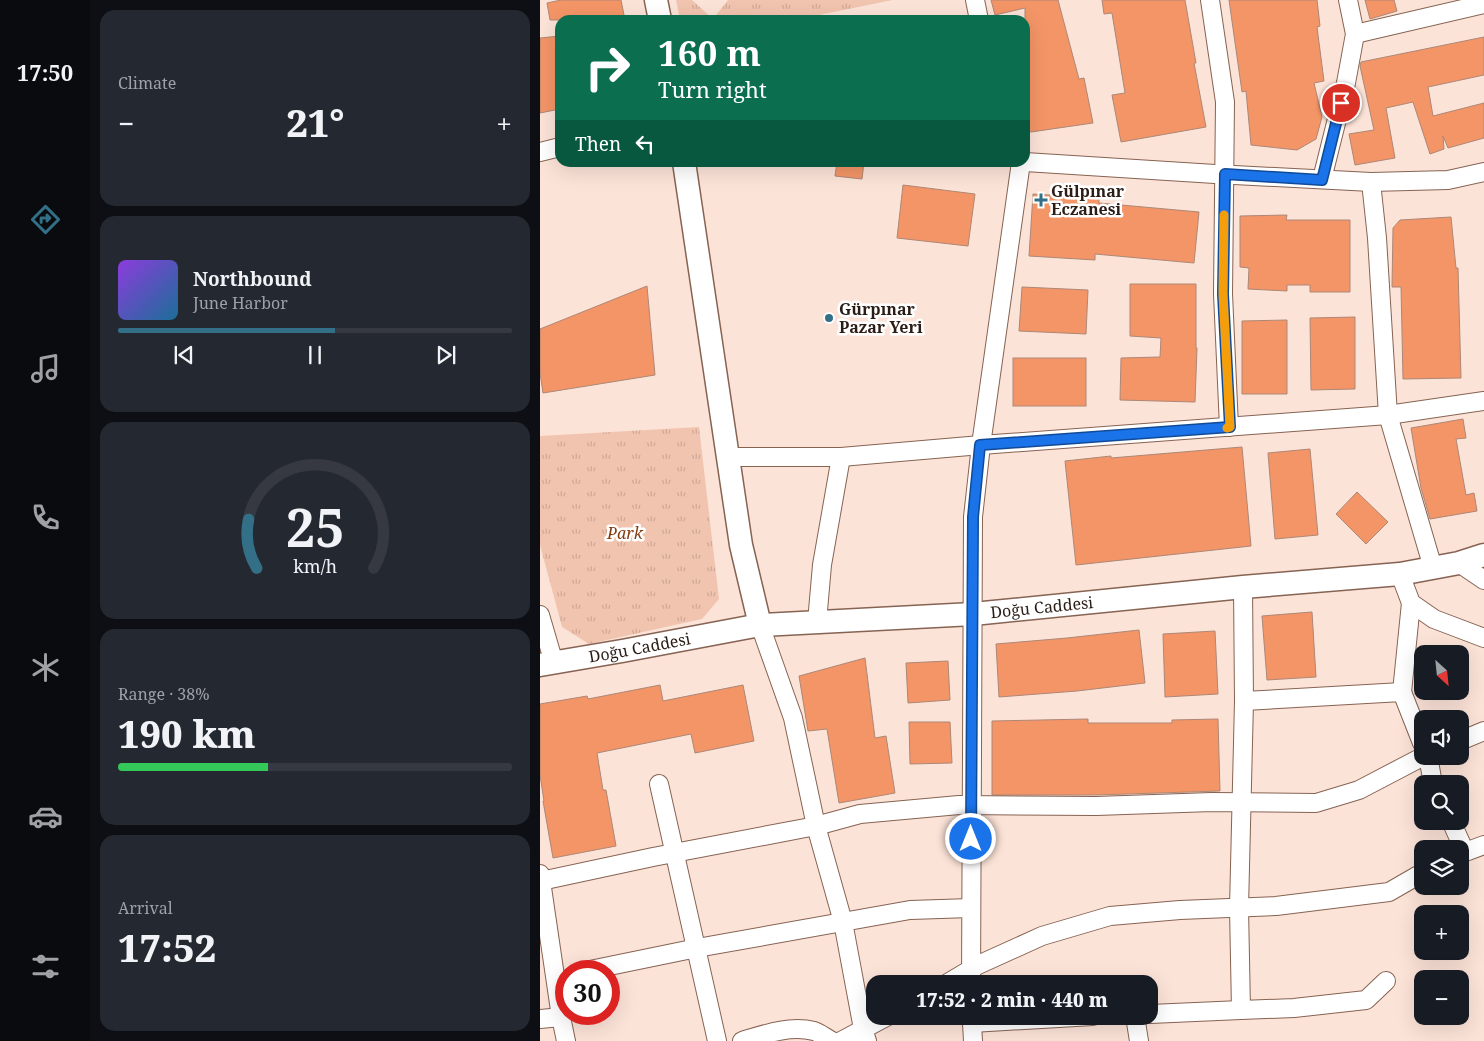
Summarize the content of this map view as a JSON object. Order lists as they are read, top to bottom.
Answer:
{
  "streets": {
    "street": ["Doğu Caddesi"]
  },
  "parks": ["Park"],
  "places": {
    "health": ["Gülpınar Eczanesi"],
    "other": ["Gürpınar Pazar Yeri"]
  },
  "north": "bottom right",
  "page": {
    "tabs": "17:50",
    "tile": [
      "Climate",
      ["Range · 38%", "190 km"],
      ["Arrival", "17:52"]
    ],
    "turn": ["160 m", "Turn right"],
    "heat": ["−", "21°", "+"],
    "then": "Then",
    "song": ["Northbound", "June Harbor"],
    "map_buttons": ["+", "−"],
    "limit": "30",
    "trip": "17:52 · 2 min · 440 m",
    "gauge": ["25", "km/h"]
  }
}
